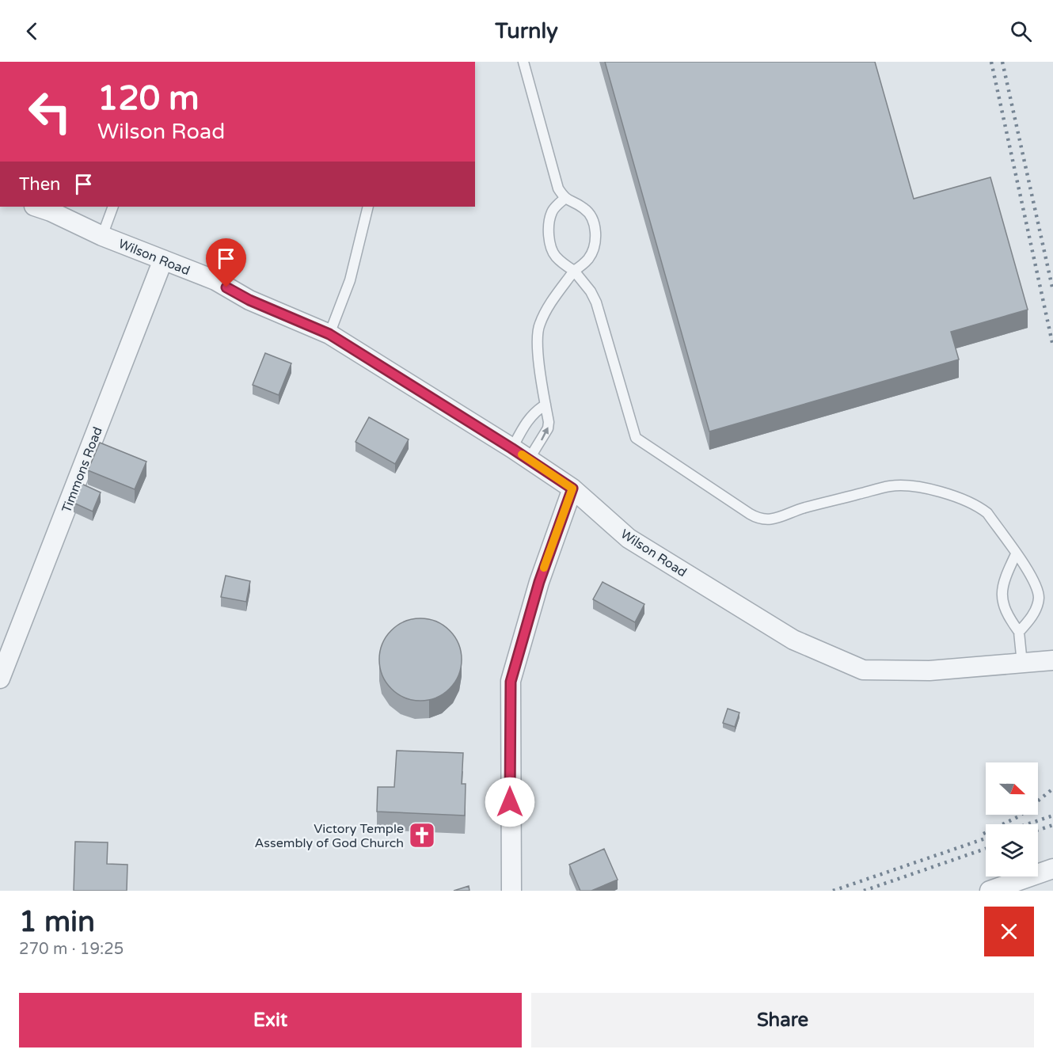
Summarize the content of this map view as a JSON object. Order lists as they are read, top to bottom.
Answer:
{
  "streets": {
    "street": ["Wilson Road", "Timmons Road"]
  },
  "crossings": [
    ["Wilson Road", "Timmons Road"]
  ],
  "places": {
    "church": ["Victory Temple Assembly of God Church"]
  },
  "north": "right",
  "page": {
    "header": "Turnly",
    "turn": ["120 m", "Wilson Road"],
    "then": "Then",
    "heading": ["1 min", "270 m · 19:25"],
    "buttons": ["Exit", "Share"]
  }
}
